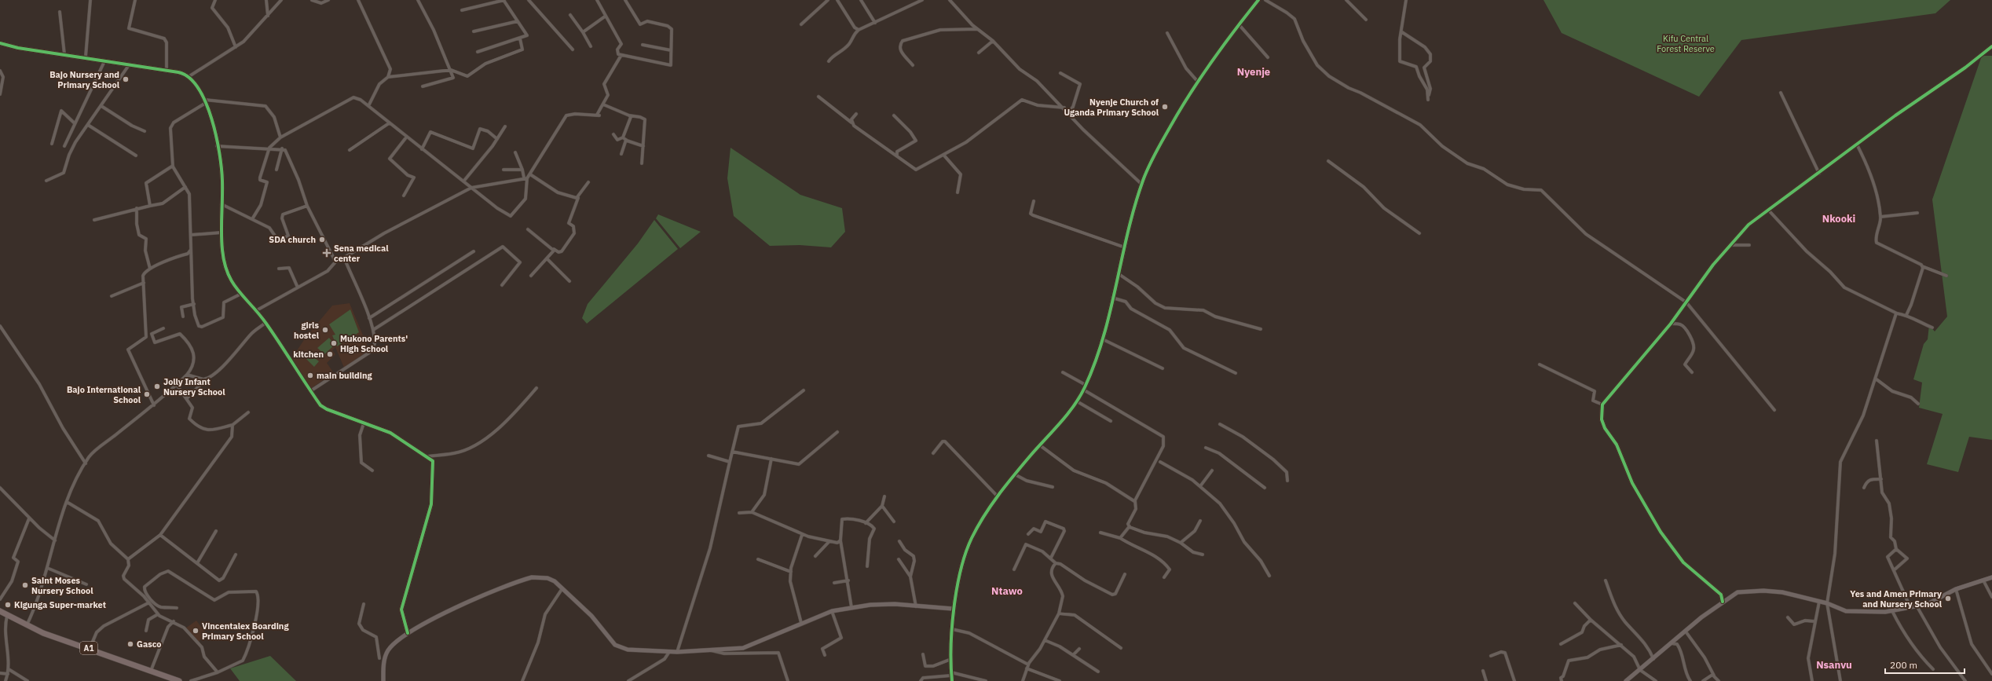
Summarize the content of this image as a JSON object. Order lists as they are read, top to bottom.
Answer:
{
  "streets": {
    "highway": ["A1"]
  },
  "districts": [
    "Nyenje",
    "Nkooki",
    "Ntawo",
    "Nsanvu"
  ],
  "parks": ["Kifu Central Forest Reserve"],
  "places": {
    "other": [
      "Bajo Nursery and Primary School",
      "Nyenje Church of Uganda Primary School",
      "SDA church",
      "girls hostel",
      "Mukono Parents' High School",
      "kitchen",
      "main building",
      "Jolly Infant Nursery School",
      "Bajo International School",
      "Saint Moses Nursery School",
      "Yes and Amen Primary and Nursery School",
      "Kigunga Super-market",
      "Vincentalex Boarding Primary School",
      "Gasco"
    ],
    "health": ["Sena medical center"]
  },
  "scale_bar": "200 m"
}
